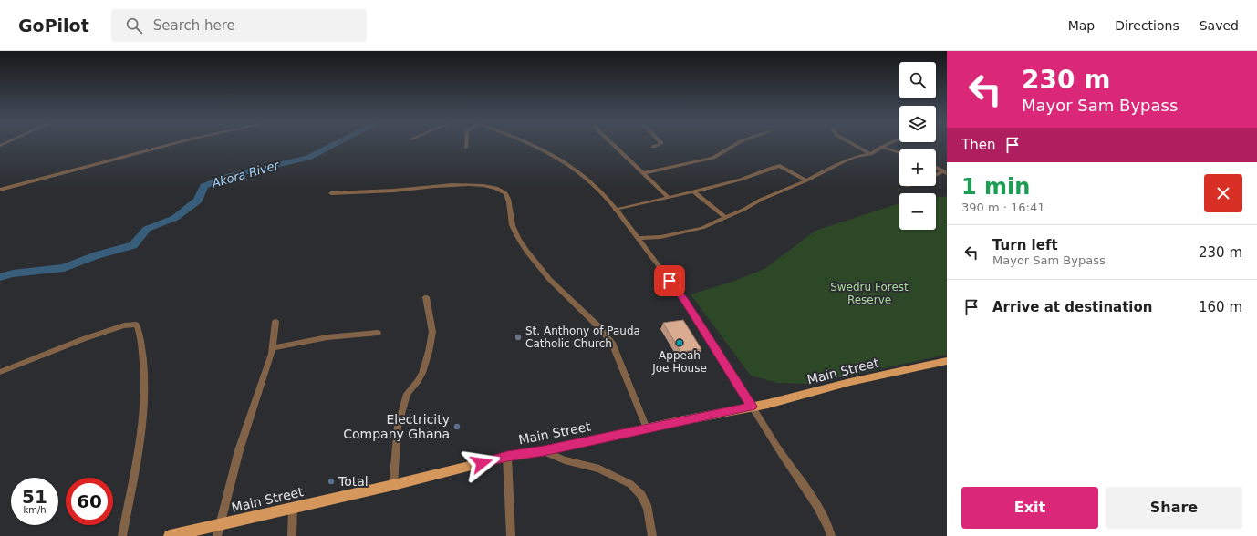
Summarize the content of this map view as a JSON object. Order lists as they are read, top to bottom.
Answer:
{
  "streets": {
    "main road": ["Main Street"]
  },
  "water": ["Akora River"],
  "parks": ["Swedru Forest Reserve"],
  "places": [
    "St. Anthony of Pauda Catholic Church",
    "Appeah Joe House",
    "Electricity Company Ghana",
    "Total"
  ],
  "page": {
    "header": "GoPilot",
    "search": "Search here",
    "nav": ["Map", "Directions", "Saved"],
    "turn": ["230 m", "Mayor Sam Bypass"],
    "map_buttons": ["+", "−"],
    "then": "Then",
    "heading": ["1 min", "390 m · 16:41"],
    "list": [
      {
        "name": "Turn left",
        "note": "Mayor Sam Bypass",
        "value": "230 m"
      },
      {
        "name": "Arrive at destination",
        "value": "160 m"
      }
    ],
    "speed": "51 km/h",
    "limit": "60",
    "buttons": ["Exit", "Share"]
  }
}
